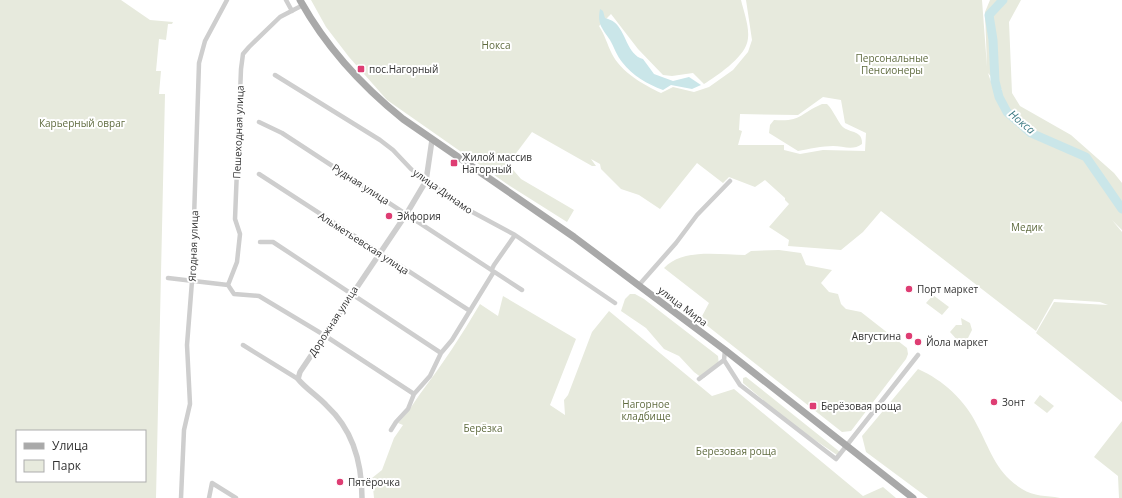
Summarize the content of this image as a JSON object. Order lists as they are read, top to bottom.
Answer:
{
  "streets": {
    "main road": ["улица Мира"],
    "street": [
      "Пешеходная улица",
      "Рудная улица",
      "улица Динамо",
      "Альметьевская улица",
      "Ягодная улица",
      "Дорожная улица"
    ]
  },
  "crossings": [
    ["Пешеходная улица", "улица Мира"],
    ["Рудная улица", "Дорожная улица"],
    ["улица Динамо", "Дорожная улица"],
    ["Альметьевская улица", "Дорожная улица"],
    ["улица Мира", "Дорожная улица"]
  ],
  "water": ["Нокса"],
  "parks": [
    "Нокса",
    "Персональные Пенсионеры",
    "Карьерный овраг",
    "Медик",
    "Нагорное кладбище",
    "Берёзка",
    "Березовая роща"
  ],
  "places": {
    "transit": ["пос.Нагорный", "Жилой массив Нагорный", "Берёзовая роща"],
    "other": [
      "Эйфория",
      "Порт маркет",
      "Августина",
      "Йола маркет",
      "Зонт",
      "Пятёрочка"
    ]
  },
  "legend": ["Улица", "Парк"]
}
